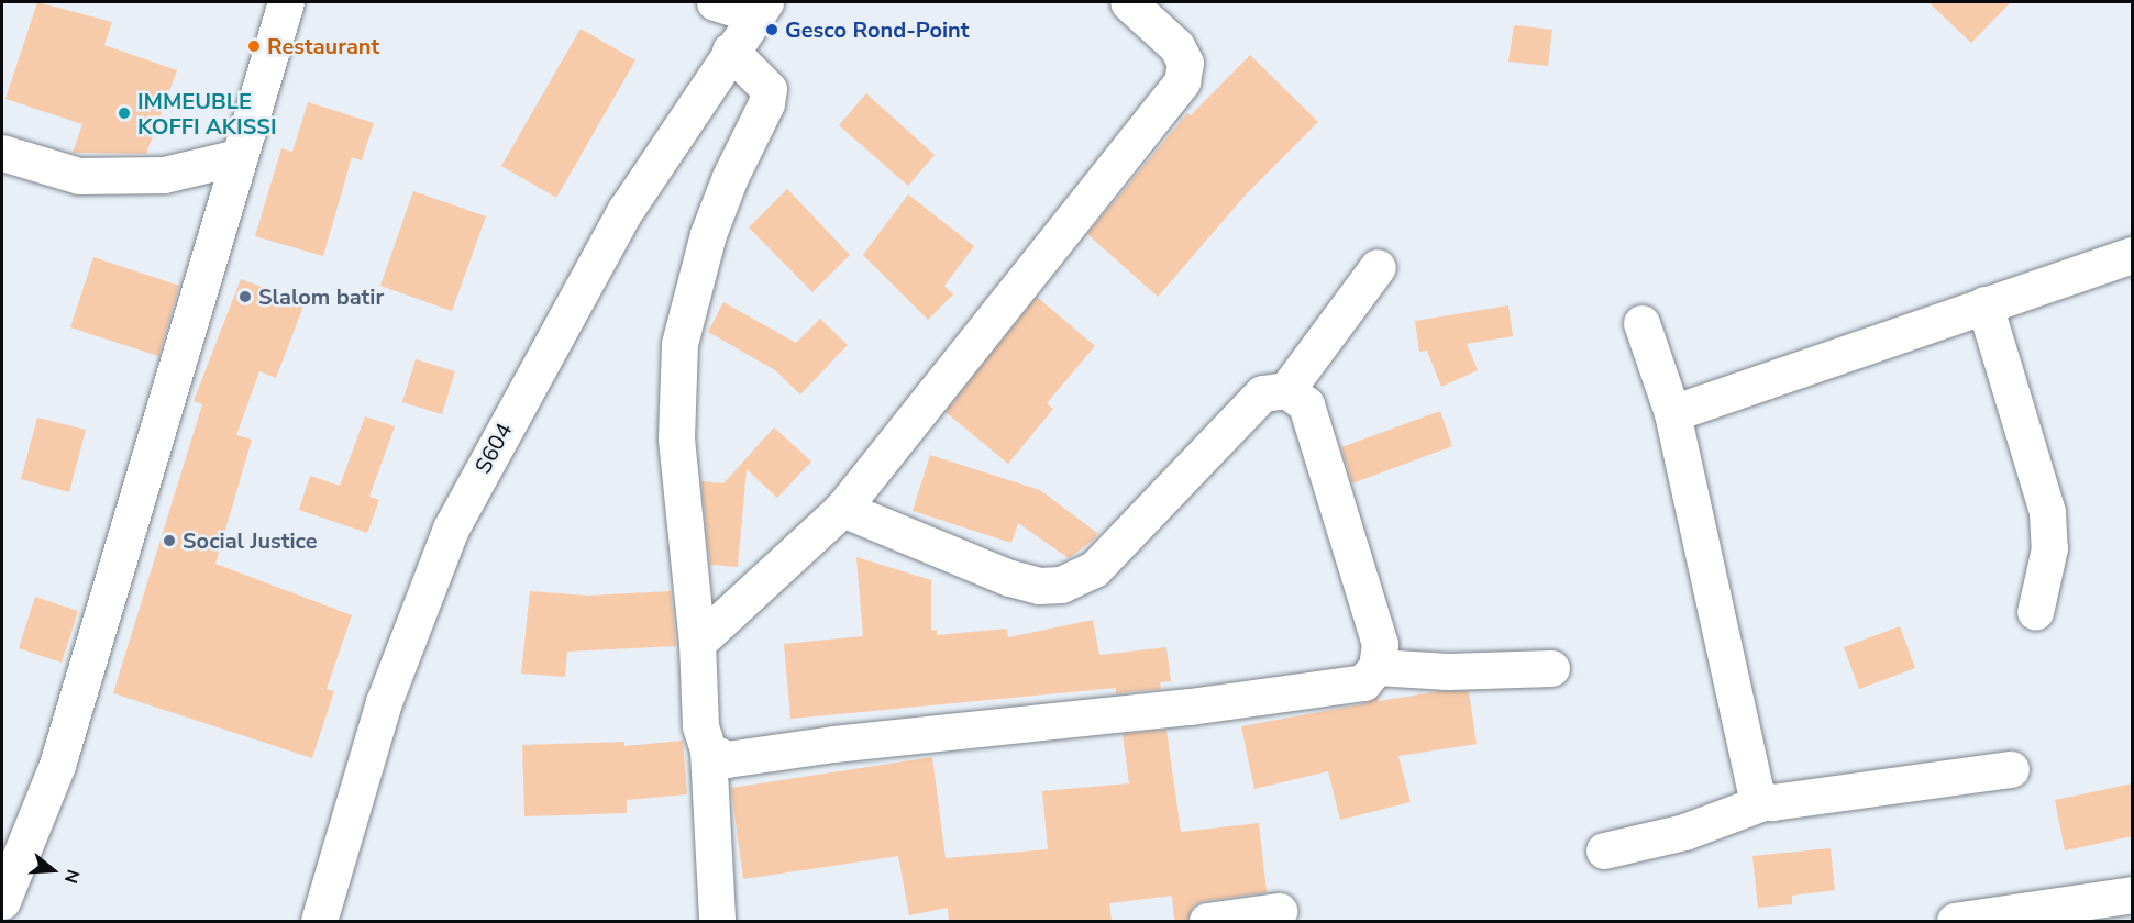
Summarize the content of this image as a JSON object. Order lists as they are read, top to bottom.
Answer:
{
  "streets": {
    "street": ["S604"]
  },
  "places": [
    "Gesco Rond-Point",
    "Restaurant",
    "IMMEUBLE KOFFI AKISSI",
    "Slalom batir",
    "Social Justice"
  ],
  "north": "right"
}
